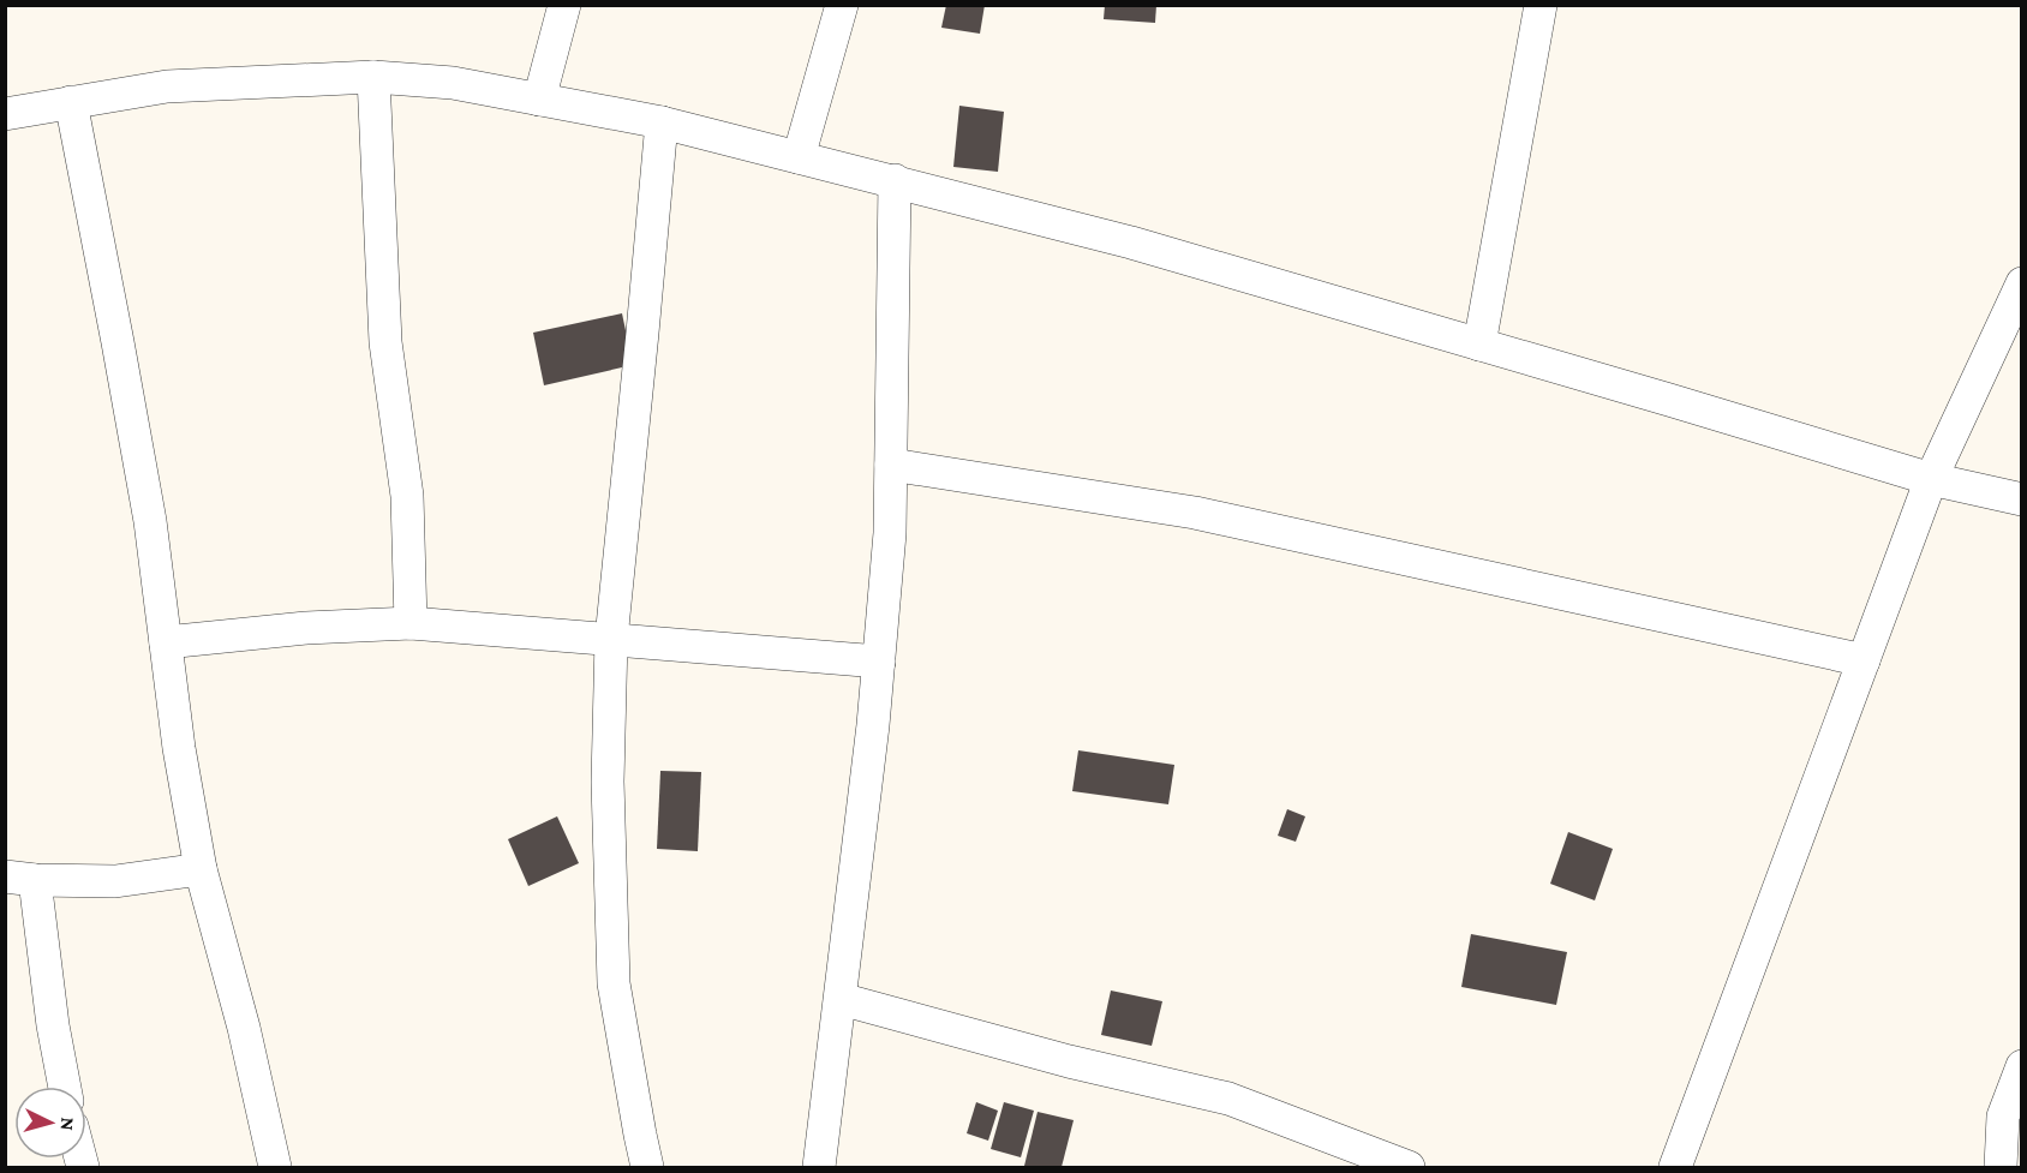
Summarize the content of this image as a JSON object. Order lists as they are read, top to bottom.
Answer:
{
  "north": "right"
}
